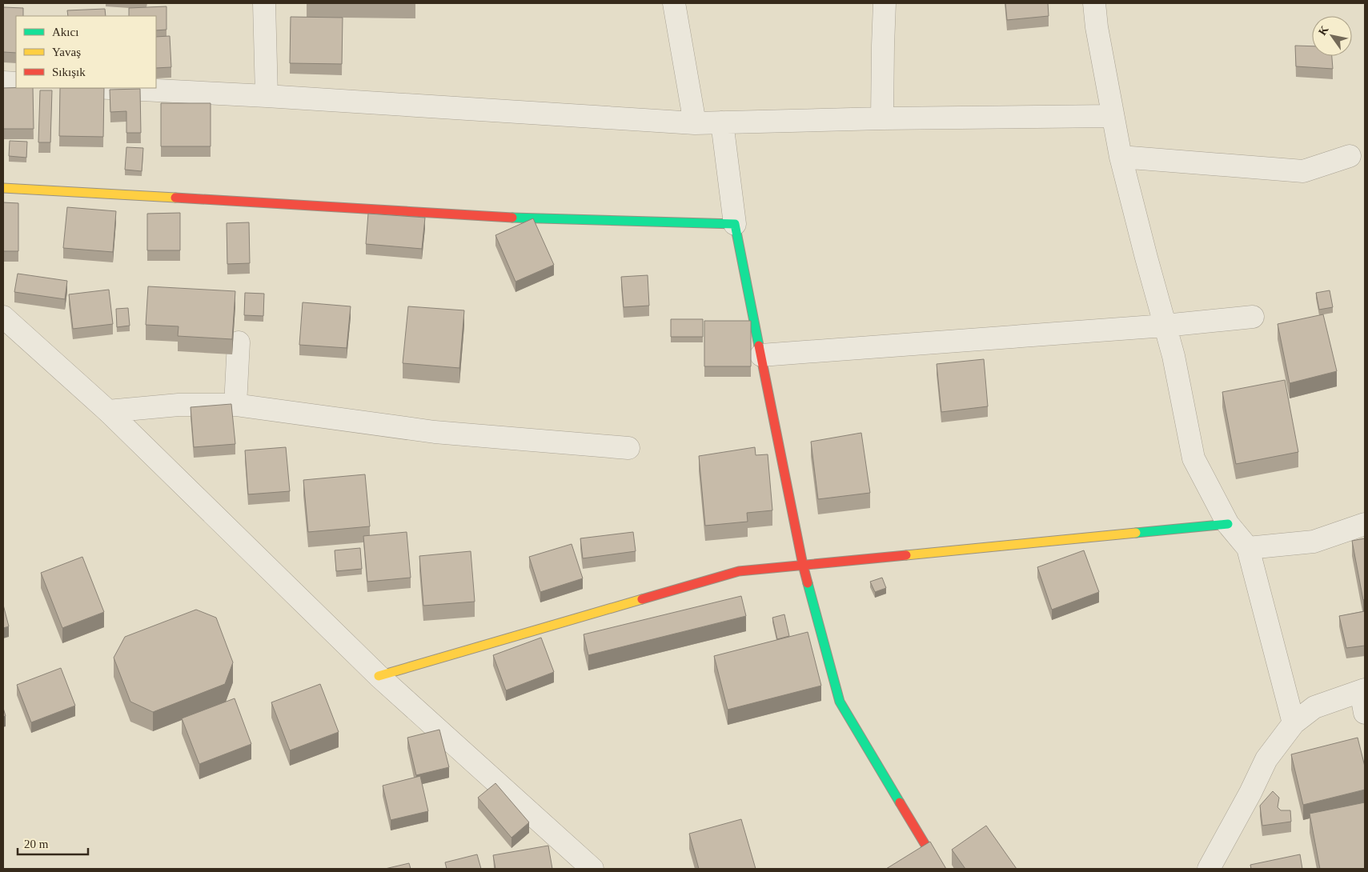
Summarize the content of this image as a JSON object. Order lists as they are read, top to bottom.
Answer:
{
  "legend": ["Akıcı", "Yavaş", "Sıkışık"],
  "scale_bar": "20 m",
  "north": "top left"
}
